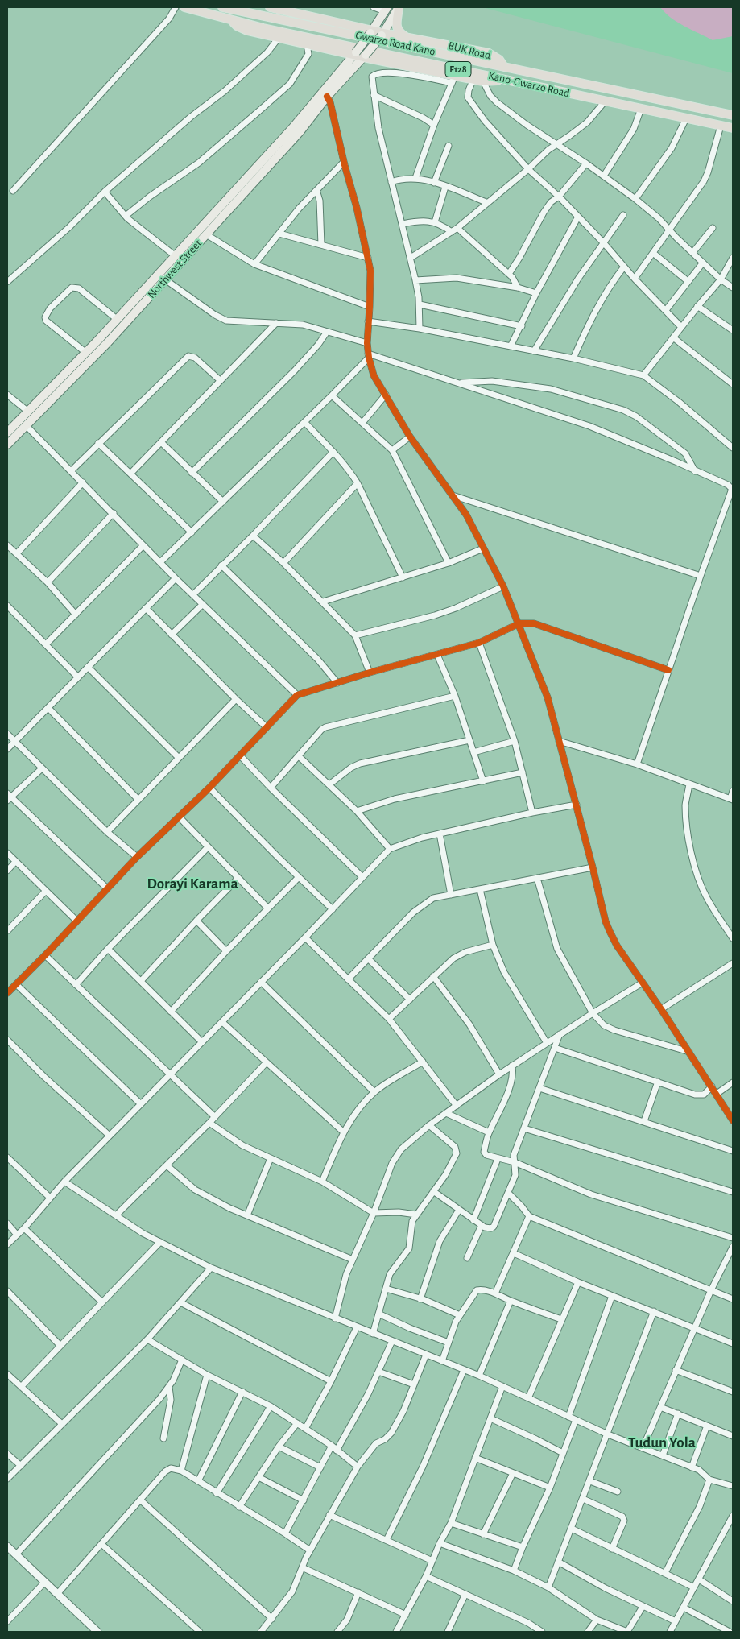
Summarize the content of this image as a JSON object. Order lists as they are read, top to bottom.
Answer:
{
  "streets": {
    "main road": [
      "Gwarzo Road Kano",
      "BUK Road",
      "F128",
      "Kano-Gwarzo Road",
      "Northwest Street"
    ]
  },
  "crossings": [
    ["Gwarzo Road Kano", "BUK Road"]
  ],
  "districts": ["Dorayi Karama", "Tudun Yola"]
}
